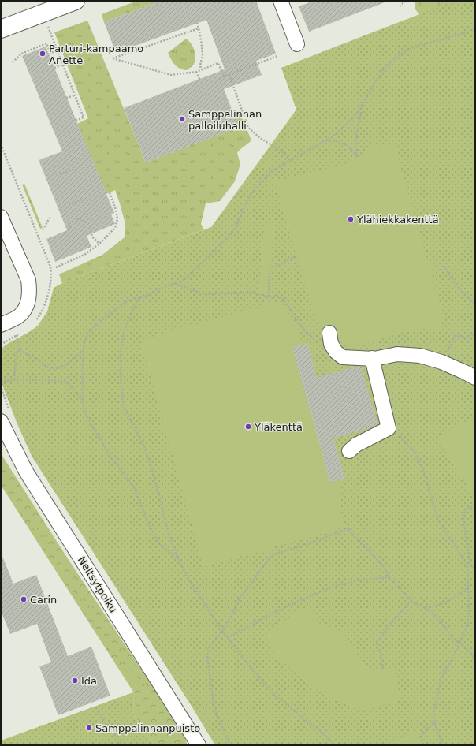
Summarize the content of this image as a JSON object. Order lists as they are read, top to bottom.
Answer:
{
  "streets": {
    "street": ["Neitsytpolku"]
  },
  "places": [
    "Parturi-kampaamo Anette",
    "Samppalinnan palloiluhalli",
    "Ylähiekkakenttä",
    "Yläkenttä",
    "Carin",
    "Ida",
    "Samppalinnanpuisto"
  ]
}
